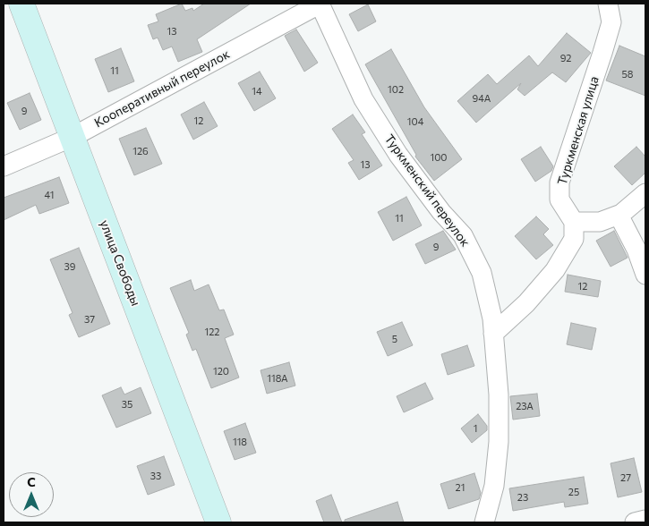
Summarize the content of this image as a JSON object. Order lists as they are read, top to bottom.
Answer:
{
  "streets": {
    "street": [
      "Кооперативный переулок",
      "Туркменская улица",
      "Туркменский переулок",
      "улица Свободы"
    ]
  },
  "crossings": [
    ["Кооперативный переулок", "Туркменский переулок"],
    ["Кооперативный переулок", "улица Свободы"]
  ],
  "house_numbers": [
    "13",
    "92",
    "11",
    "58",
    "102",
    "14",
    "94А",
    "9",
    "12",
    "104",
    "126",
    "100",
    "13",
    "41",
    "11",
    "9",
    "39",
    "12",
    "37",
    "122",
    "5",
    "120",
    "118А",
    "35",
    "23А",
    "1",
    "118",
    "33",
    "27",
    "21",
    "25",
    "23"
  ],
  "north": "top"
}
